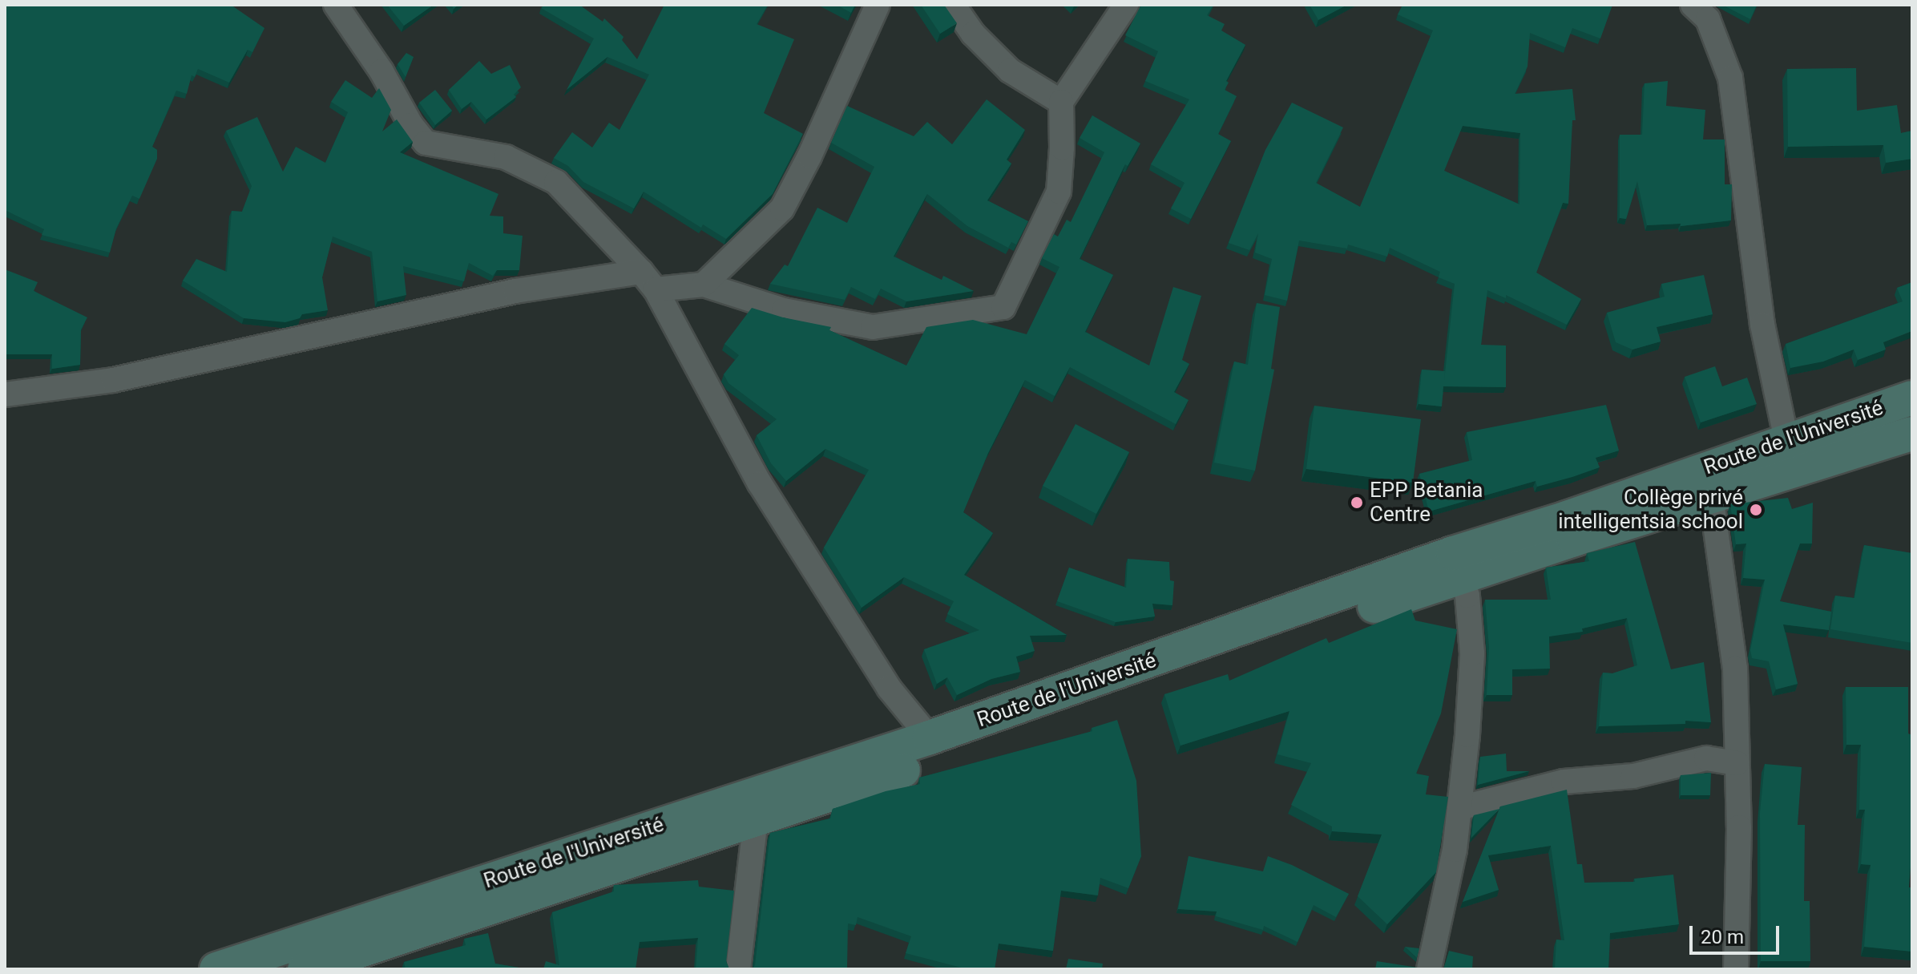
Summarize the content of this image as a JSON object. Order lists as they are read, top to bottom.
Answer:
{
  "streets": {
    "main road": ["Route de l'Université"]
  },
  "places": ["EPP Betania Centre", "Collège privé intelligentsia school"],
  "scale_bar": "20 m"
}
